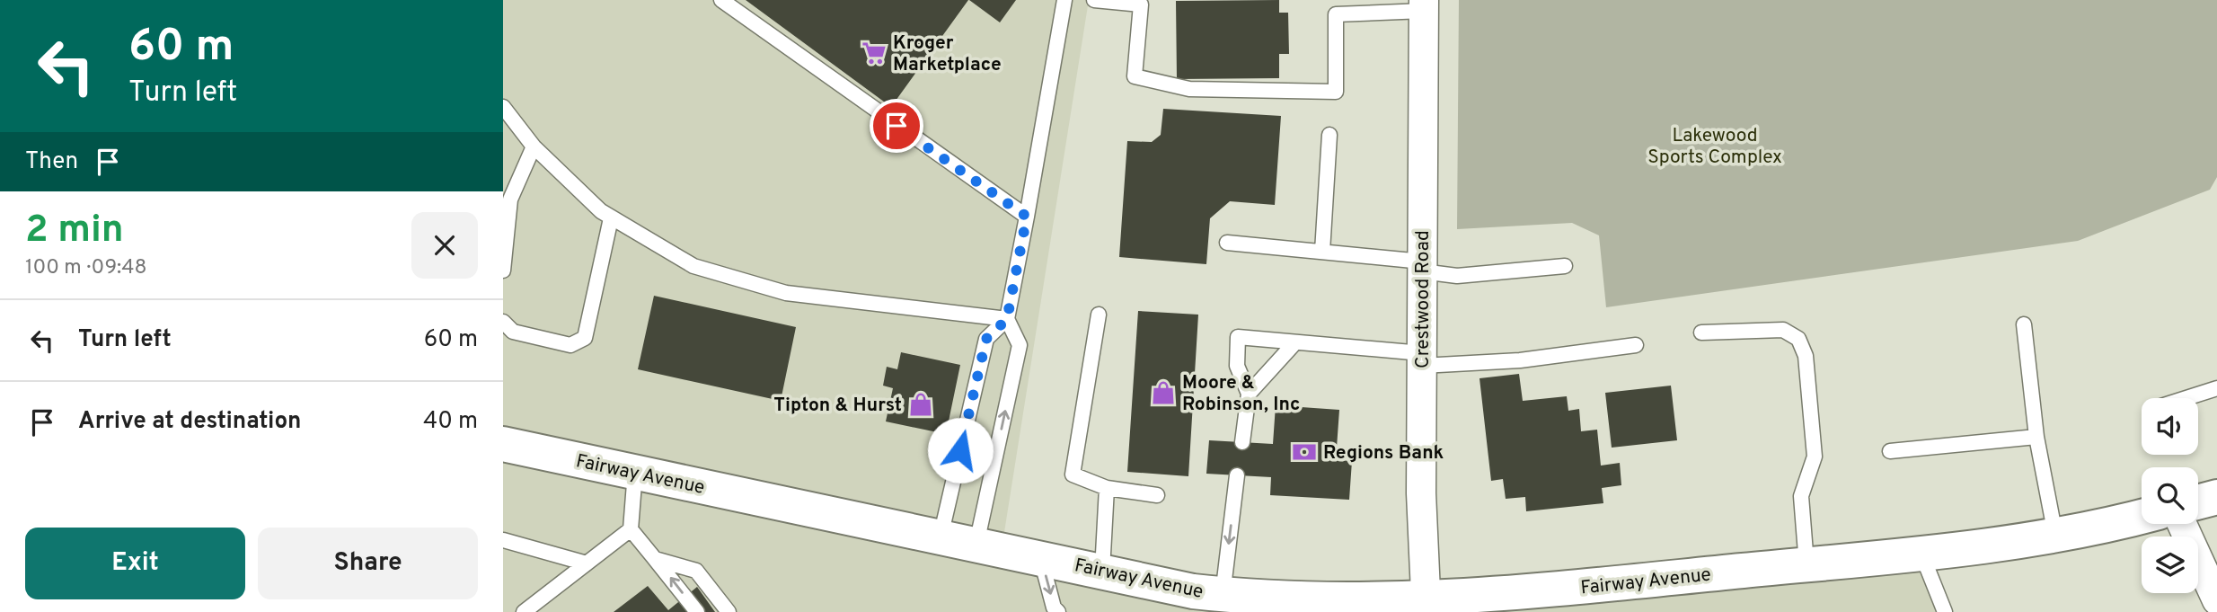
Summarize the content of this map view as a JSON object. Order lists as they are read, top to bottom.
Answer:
{
  "streets": {
    "street": ["Crestwood Road", "Fairway Avenue"]
  },
  "crossings": [
    ["Crestwood Road", "Fairway Avenue"]
  ],
  "parks": ["Lakewood Sports Complex"],
  "places": {
    "supermarket": ["Kroger Marketplace"],
    "shop": ["Moore & Robinson, Inc", "Tipton & Hurst"],
    "bank": ["Regions Bank"]
  },
  "page": {
    "turn": ["60 m", "Turn left"],
    "then": "Then",
    "heading": ["2 min", "100 m · 09:48"],
    "list": [
      {
        "name": "Turn left",
        "value": "60 m"
      },
      {
        "name": "Arrive at destination",
        "value": "40 m"
      }
    ],
    "buttons": ["Exit", "Share"]
  }
}
